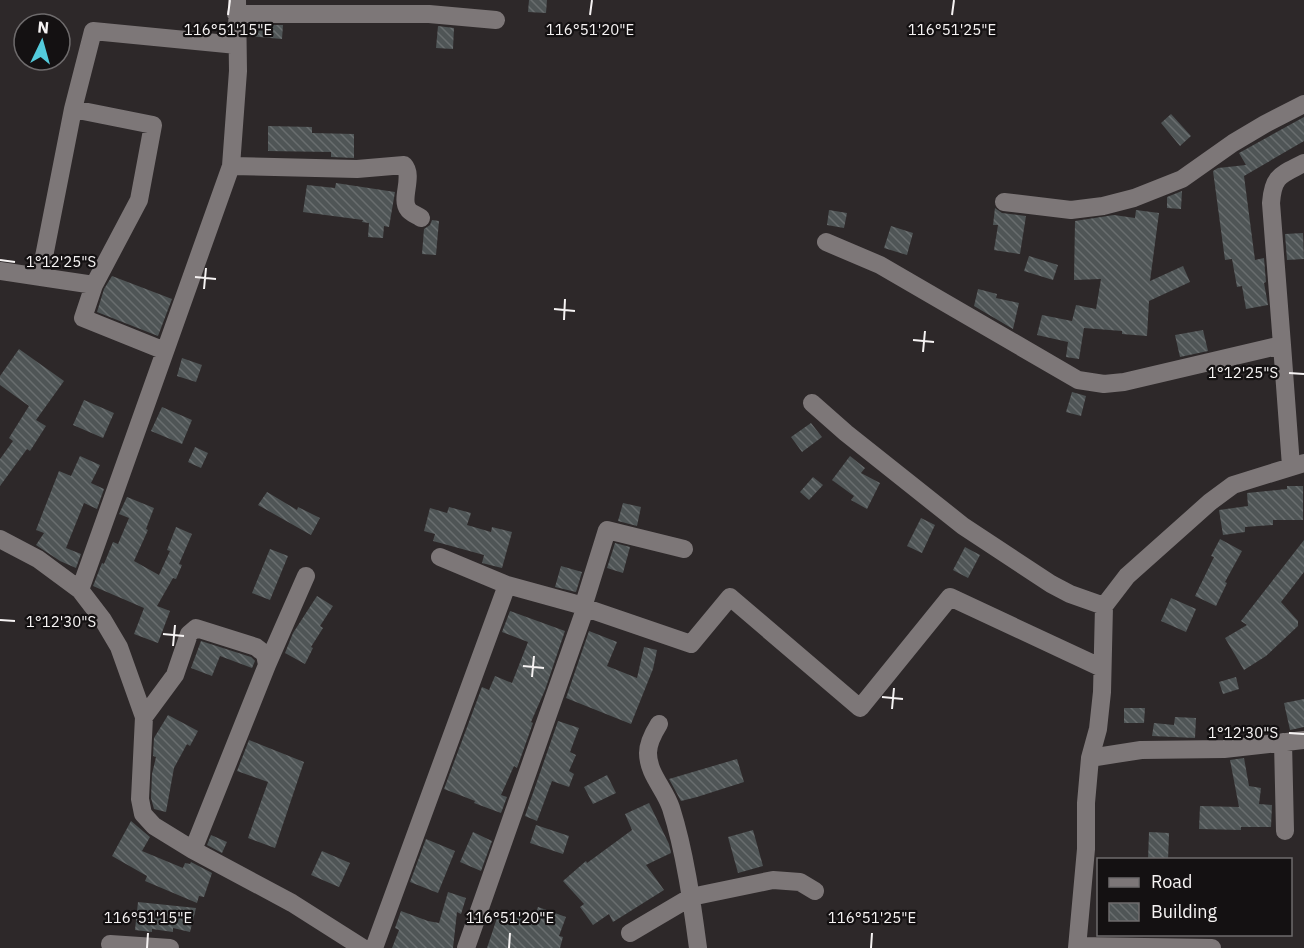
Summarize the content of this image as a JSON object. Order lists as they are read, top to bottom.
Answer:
{
  "legend": ["Road", "Building"],
  "north": "top",
  "coordinates": [
    "116°51'15\"E",
    "116°51'20\"E",
    "116°51'25\"E",
    "1°12'25\"S",
    "1°12'30\"S"
  ]
}
